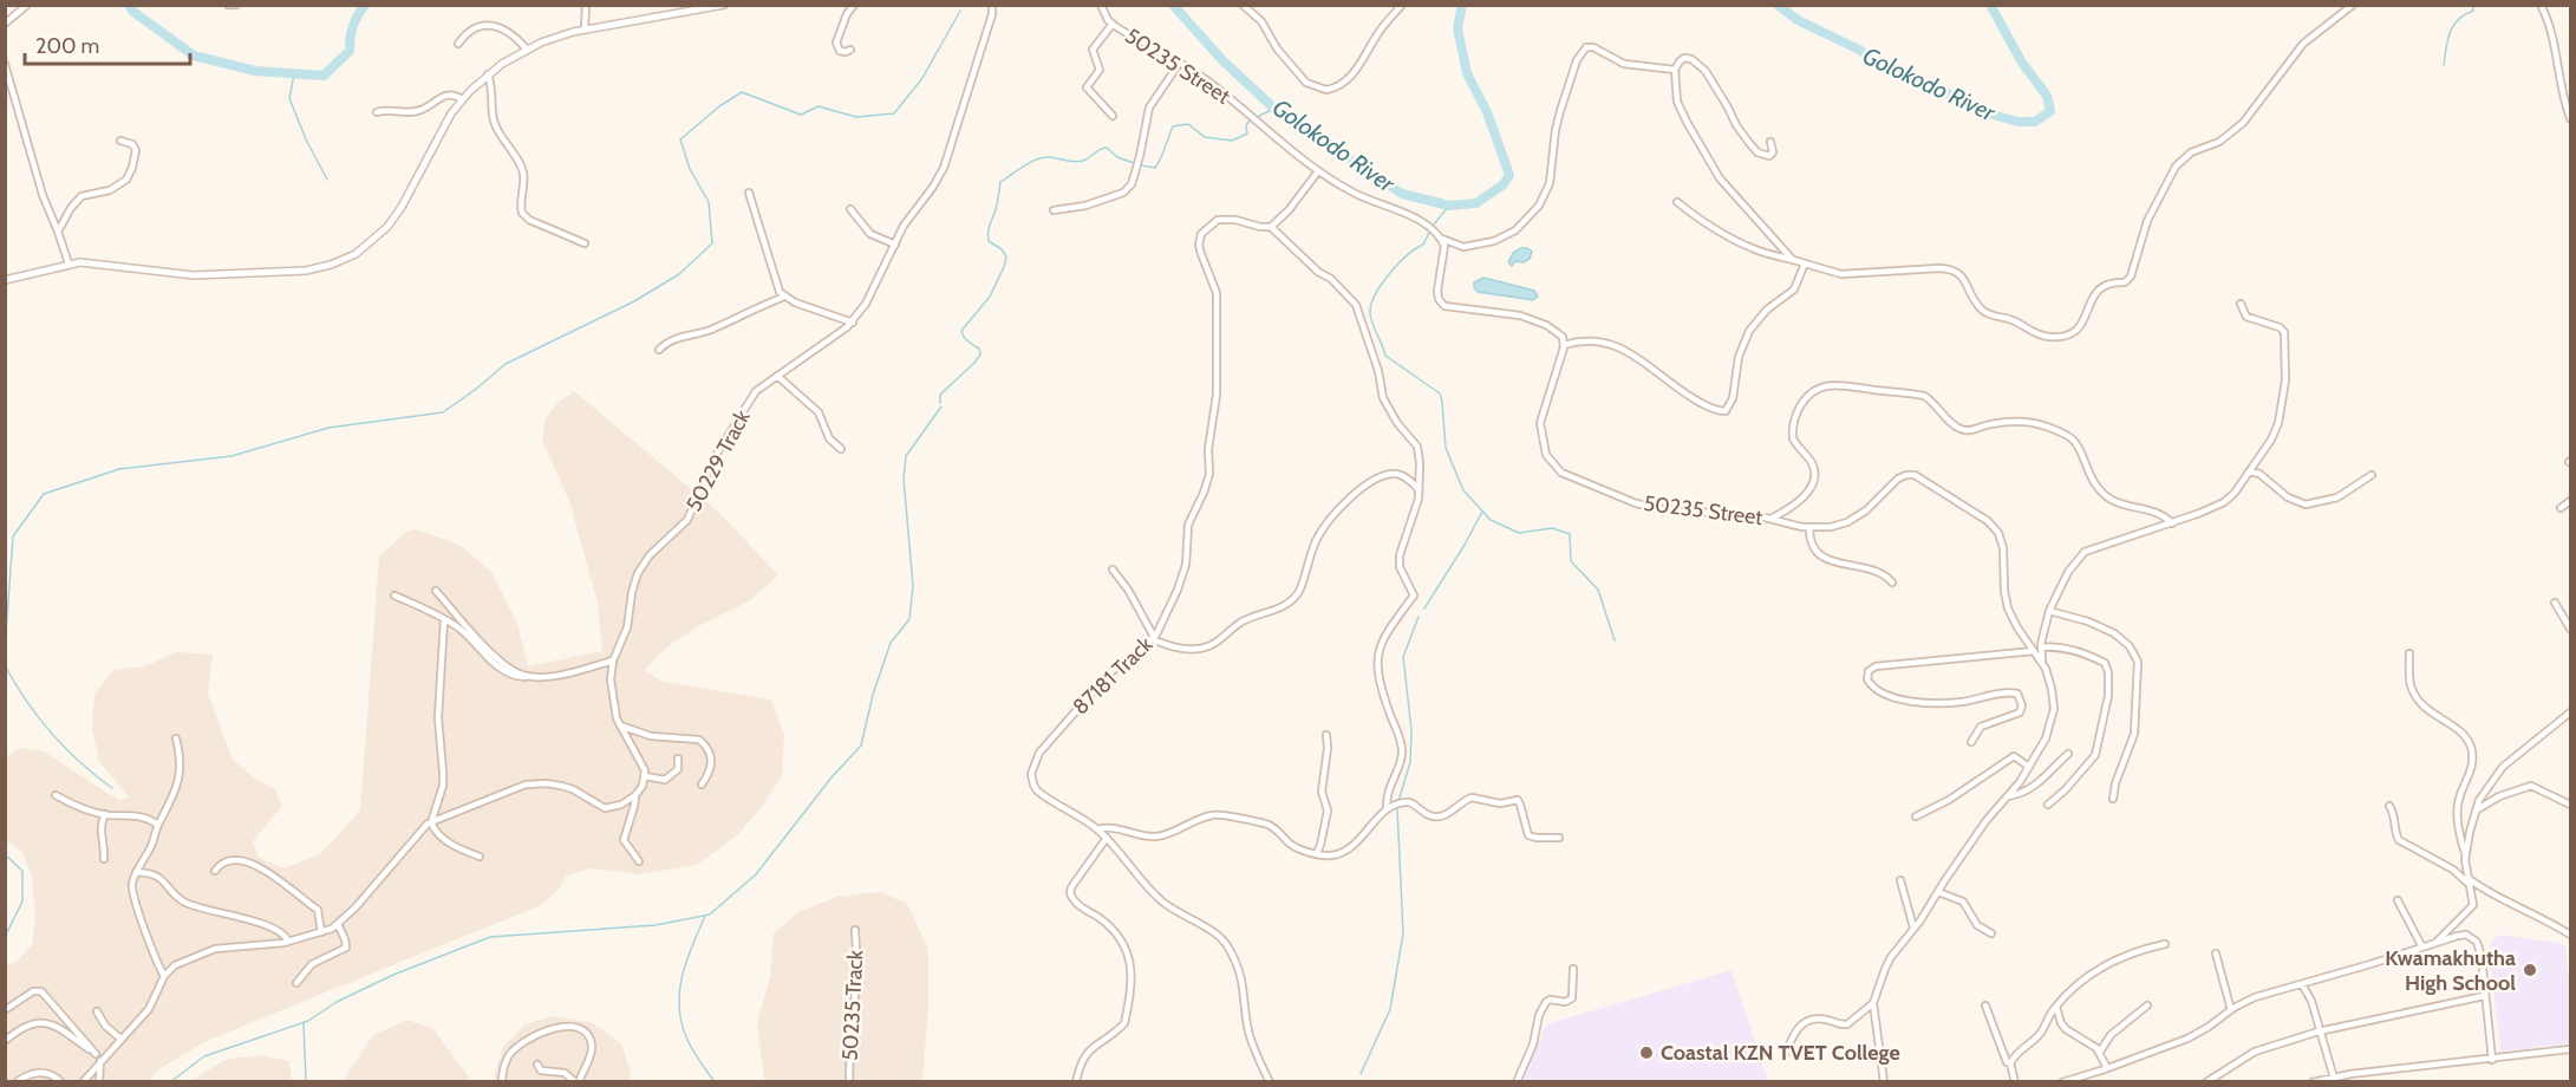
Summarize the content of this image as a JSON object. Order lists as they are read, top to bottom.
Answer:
{
  "streets": {
    "street": [
      "50235 Street",
      "50229 Track",
      "87181 Track",
      "50235 Track"
    ]
  },
  "water": ["Golokodo River"],
  "places": ["Kwamakhutha High School", "Coastal KZN TVET College"],
  "scale_bar": "200 m"
}
